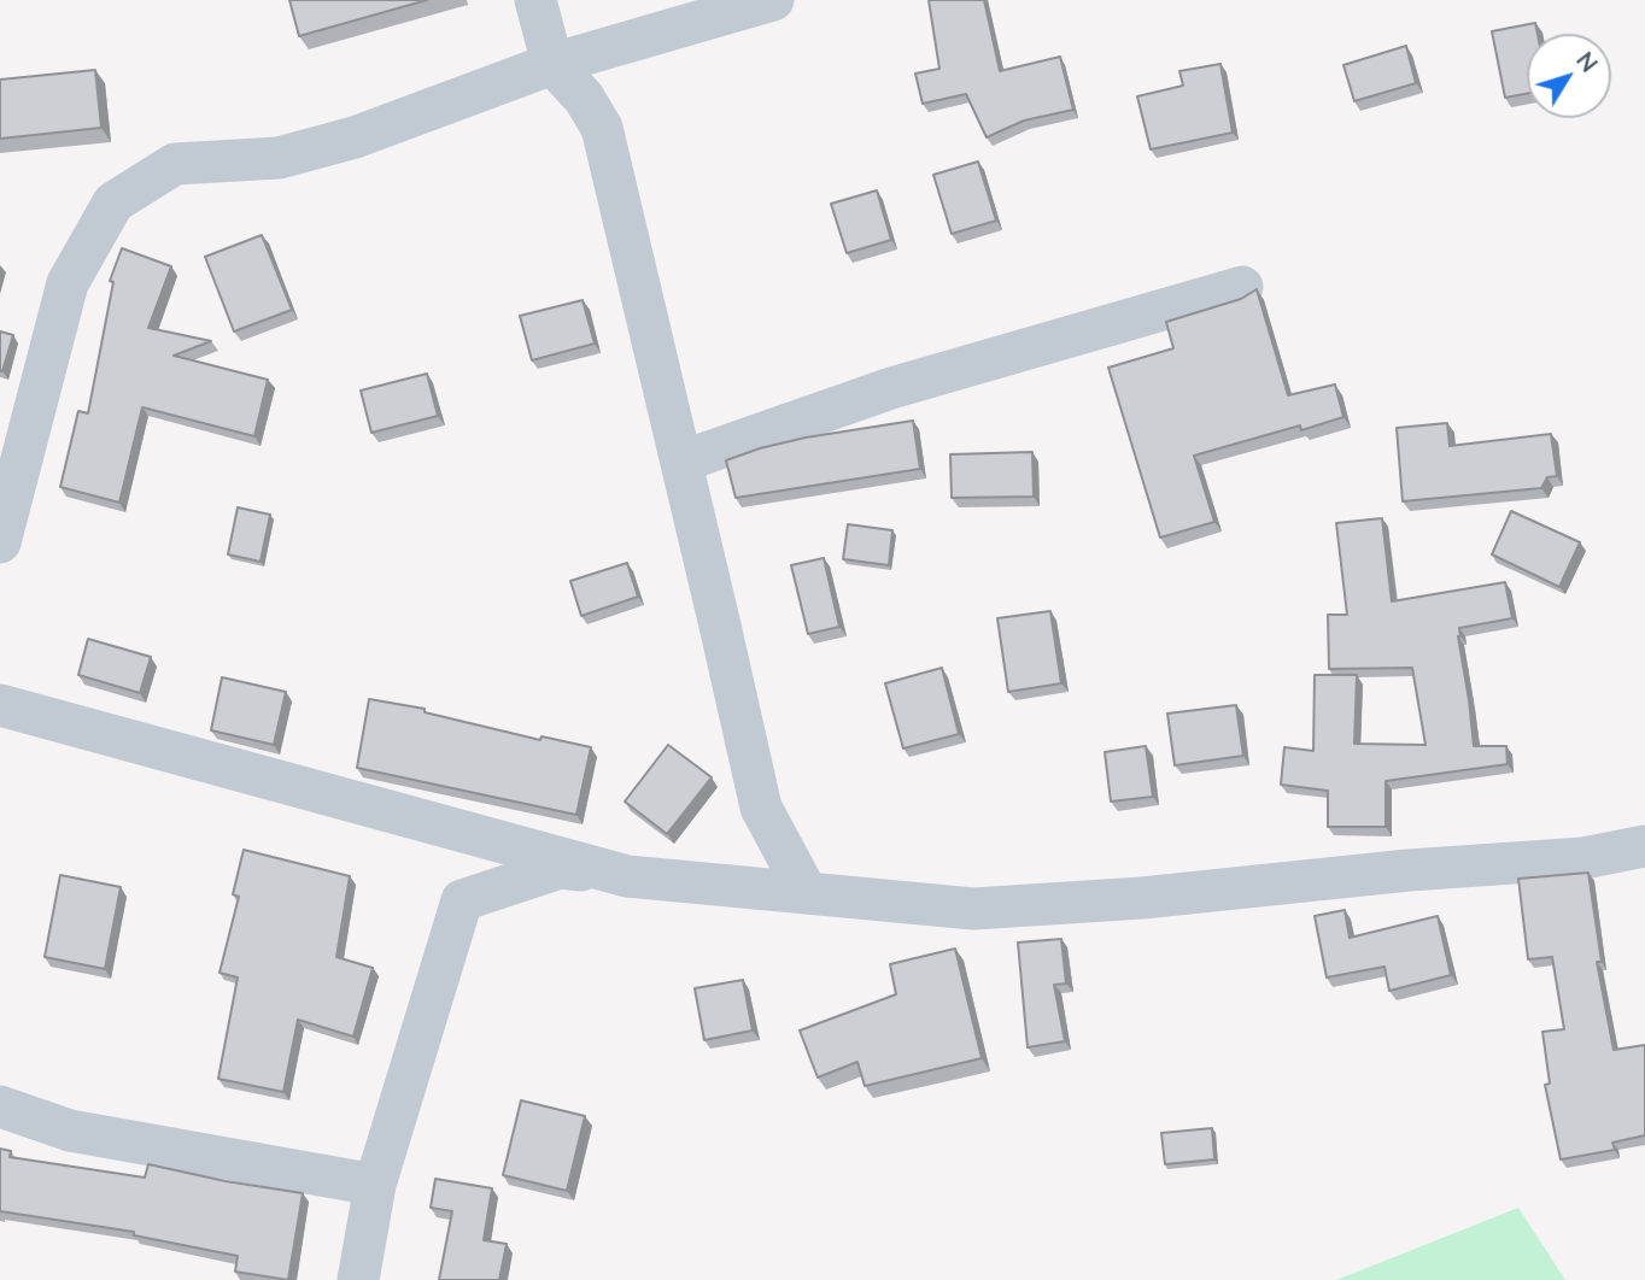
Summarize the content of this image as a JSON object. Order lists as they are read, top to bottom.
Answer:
{
  "north": "top right"
}
